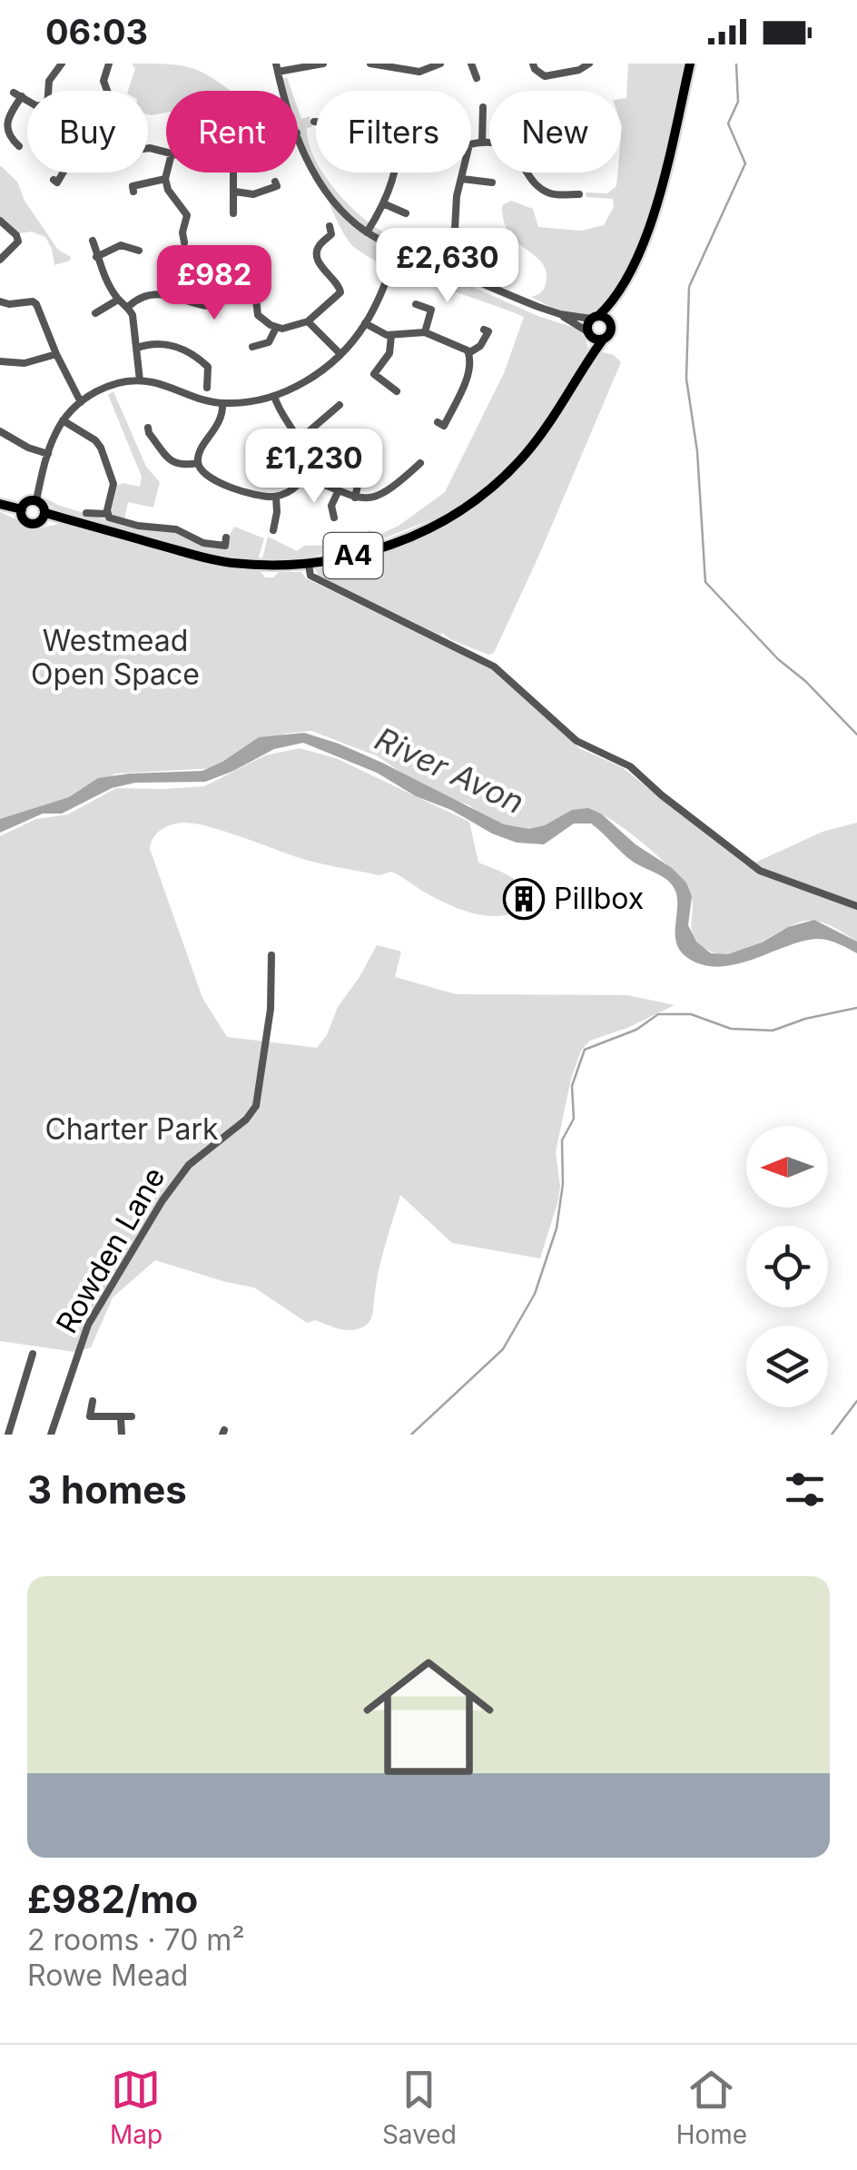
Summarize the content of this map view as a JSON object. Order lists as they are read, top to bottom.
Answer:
{
  "streets": {
    "main road": ["A4"],
    "street": ["Rowden Lane"]
  },
  "water": ["River Avon"],
  "parks": ["Westmead Open Space", "Charter Park"],
  "places": {
    "building": ["Pillbox"]
  },
  "north": "left",
  "page": {
    "status": "06:03",
    "chip": [
      "Buy",
      "Rent",
      "Filters",
      "New"
    ],
    "price": ["£2,630", "£982", "£1,230"],
    "heading": "3 homes",
    "list": [
      {
        "name": "£982/mo",
        "note": "2 rooms · 70 m² · Rowe Mead"
      }
    ],
    "tabs": ["Map", "Saved", "Home"]
  }
}
